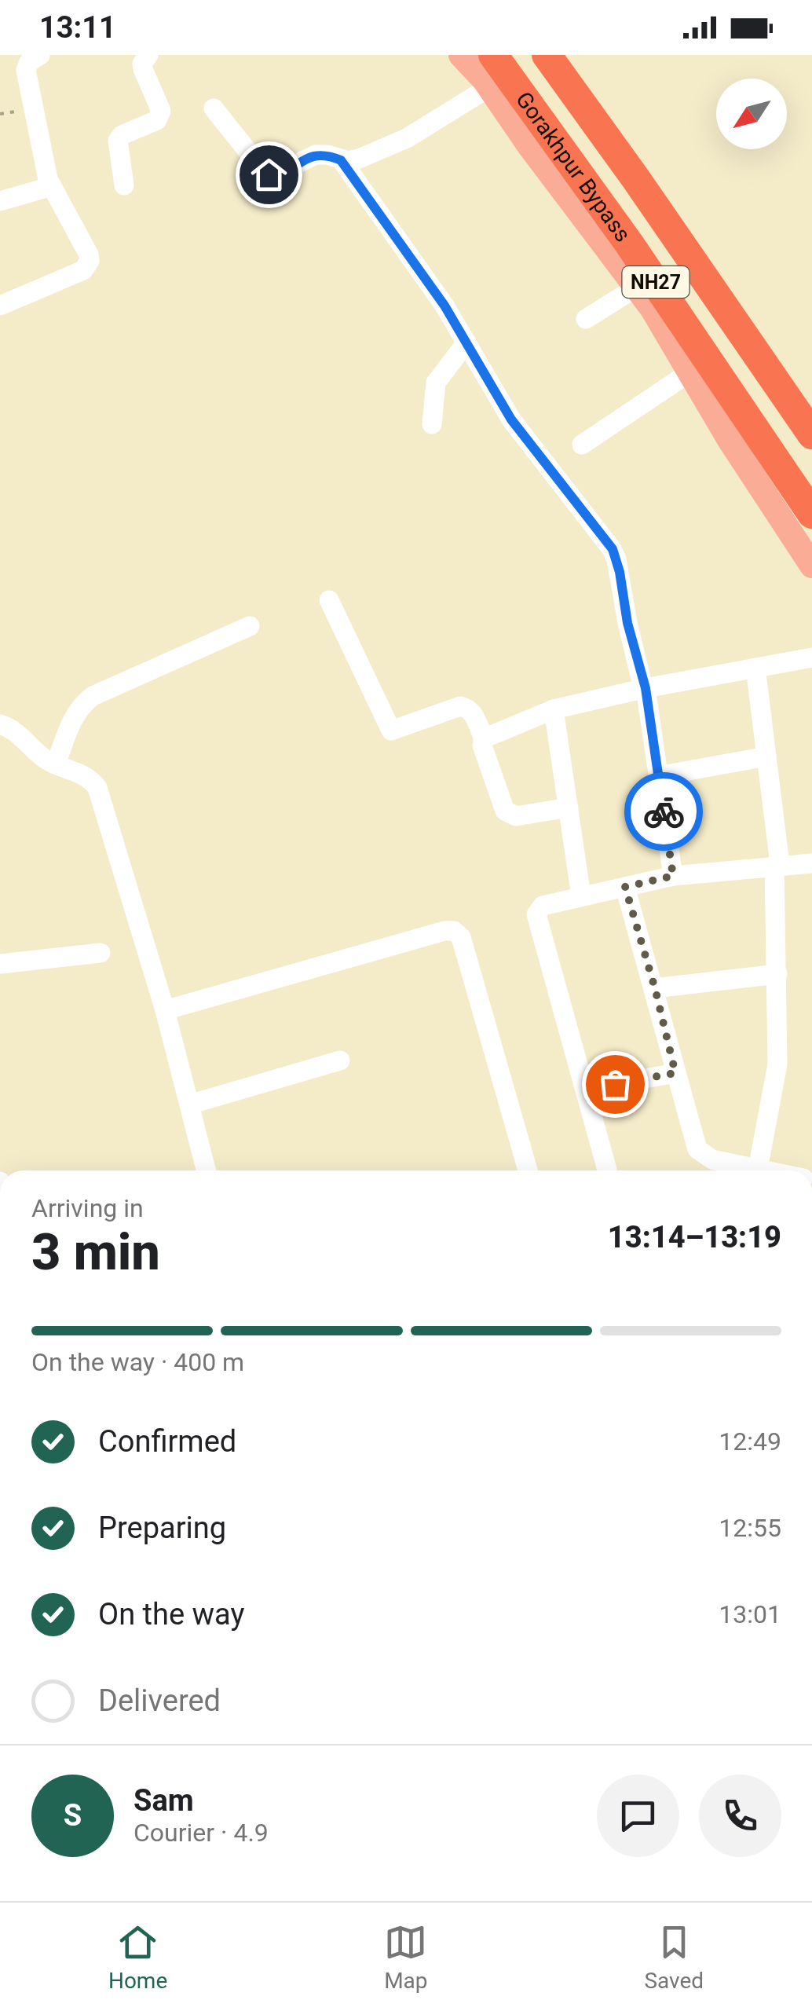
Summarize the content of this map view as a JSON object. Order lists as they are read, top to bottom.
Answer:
{
  "streets": {
    "highway": ["Gorakhpur Bypass", "NH27"]
  },
  "north": "bottom left",
  "page": {
    "status": "13:11",
    "heading": ["3 min", "Arriving in", "13:14–13:19"],
    "panel": ["Sam", "Courier · 4.9"],
    "bar": "On the way · 400 m",
    "list": [
      ["Confirmed", "12:49"],
      ["Preparing", "12:55"],
      ["On the way", "13:01"],
      "Delivered"
    ],
    "round": "S",
    "tabs": ["Home", "Map", "Saved"]
  }
}
